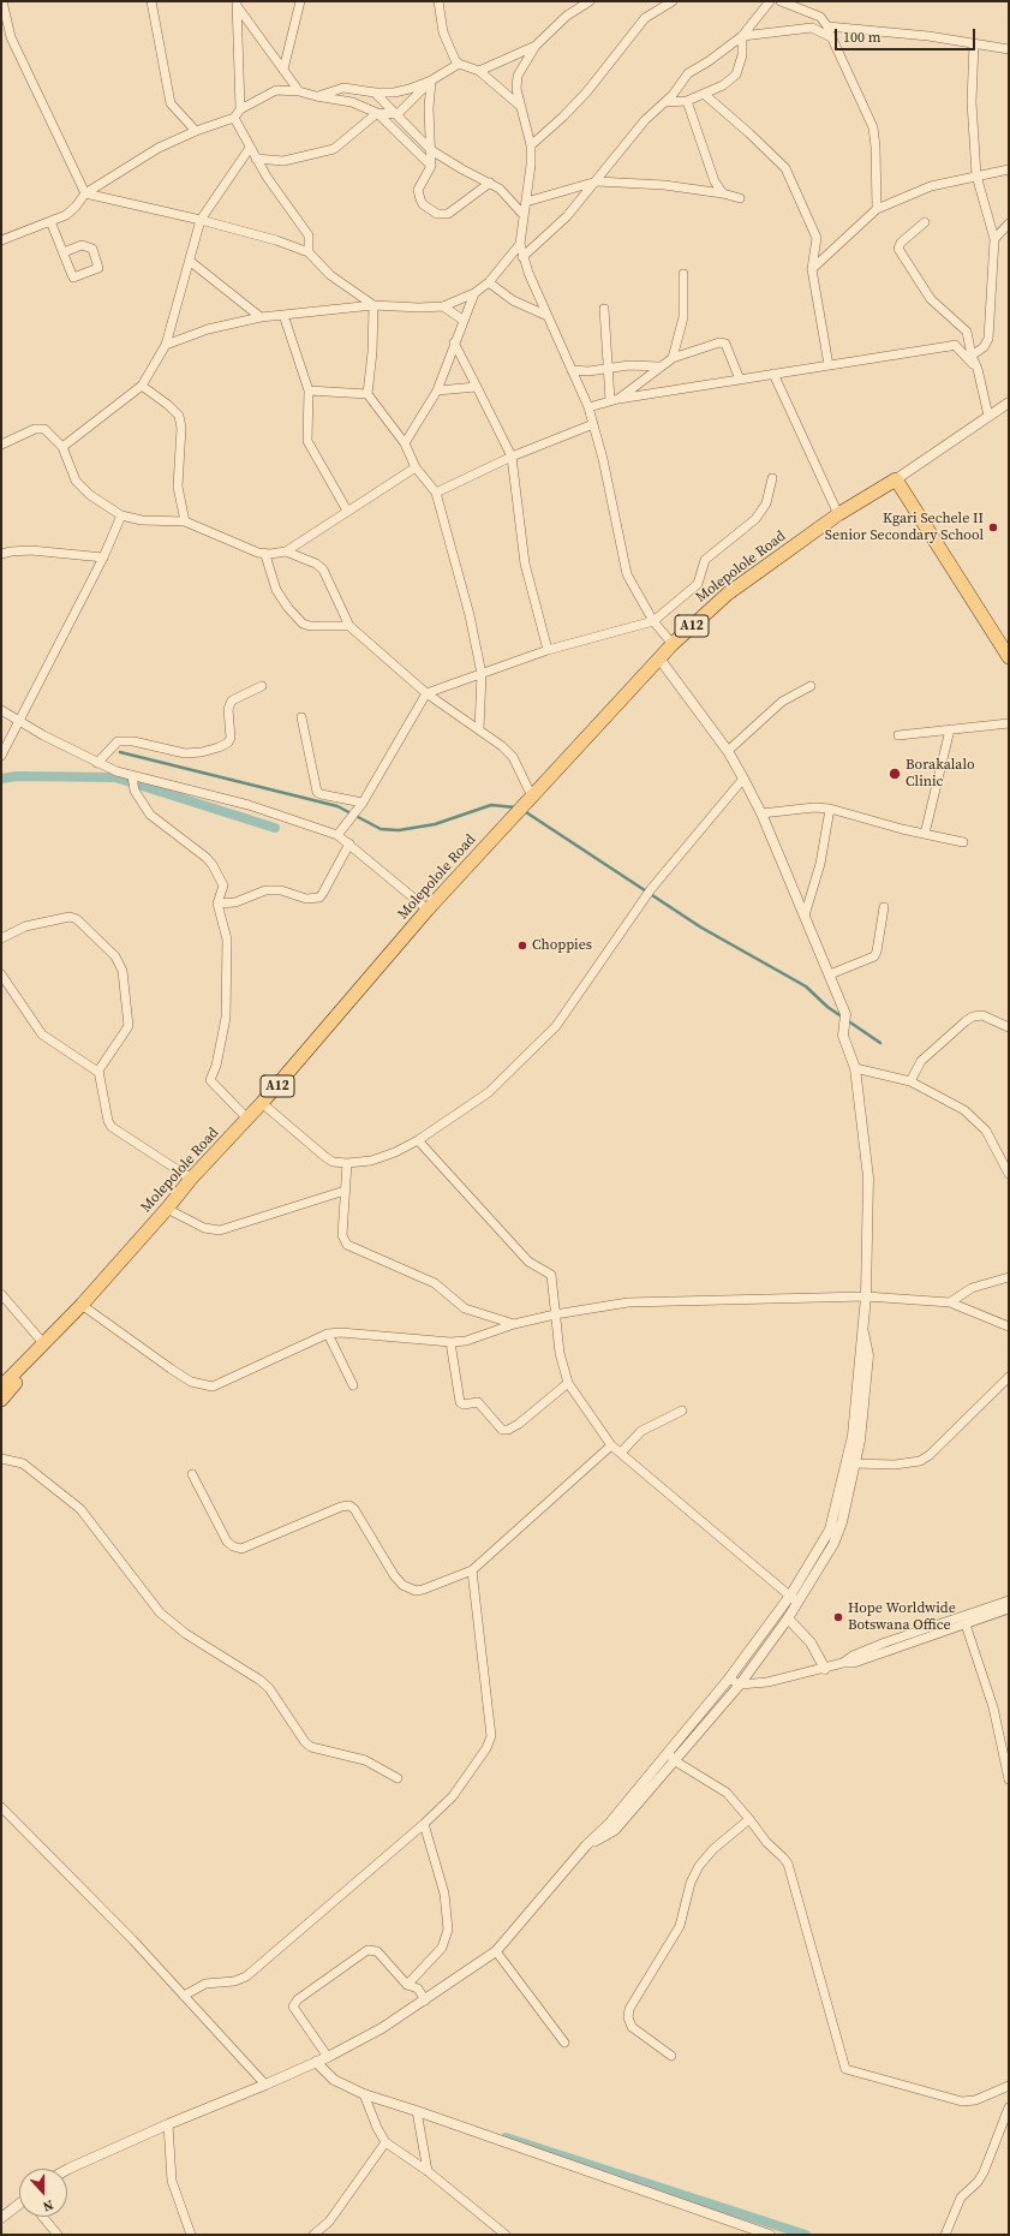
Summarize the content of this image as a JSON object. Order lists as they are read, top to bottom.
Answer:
{
  "streets": {
    "main road": ["Molepolole Road", "A12"]
  },
  "places": [
    "Kgari Sechele II Senior Secondary School",
    "Borakalalo Clinic",
    "Choppies",
    "Hope Worldwide Botswana Office"
  ],
  "scale_bar": "100 m",
  "north": "bottom"
}
